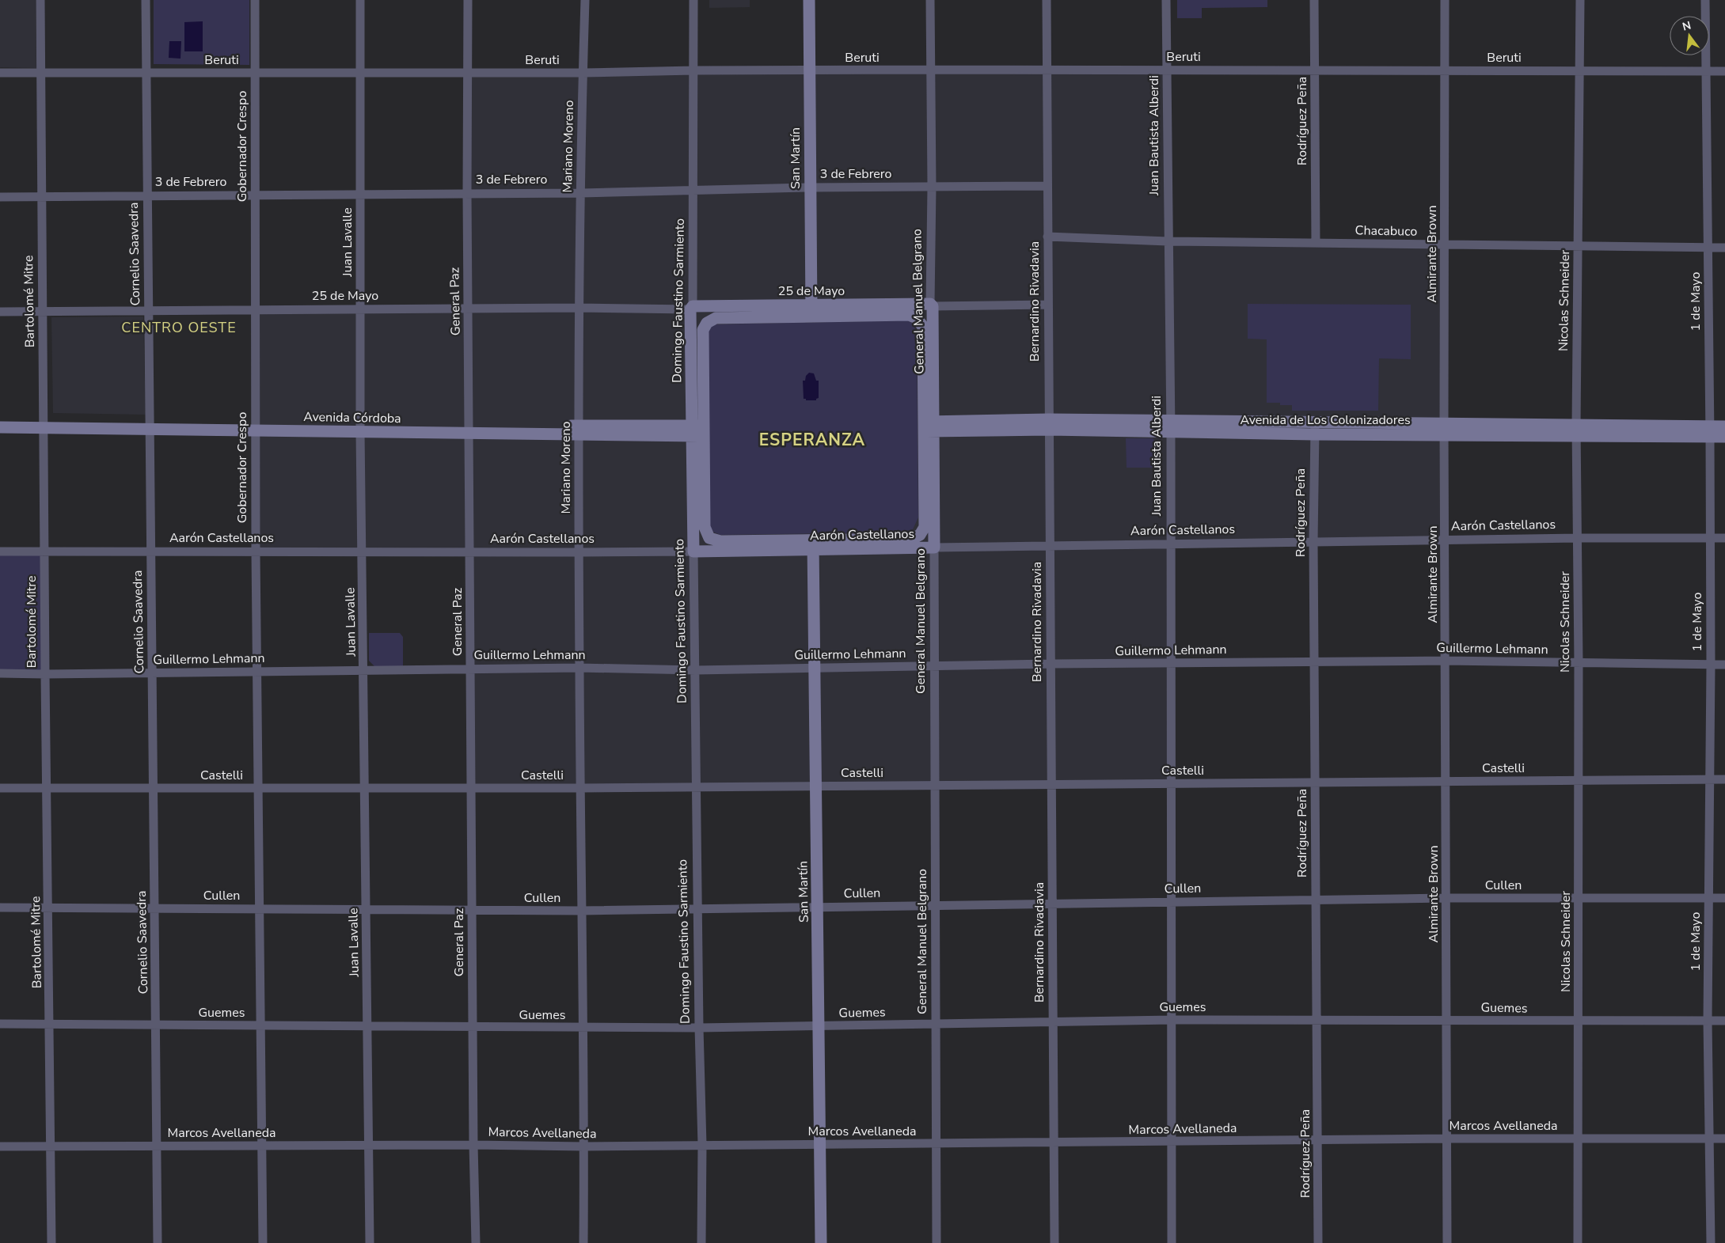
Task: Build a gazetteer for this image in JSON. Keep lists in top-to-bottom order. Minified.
{"streets":{"main road":["San Martín","25 de Mayo","Domingo Faustino Sarmiento","General Manuel Belgrano","Avenida Córdoba","Avenida de Los Colonizadores","Aarón Castellanos"],"street":["Beruti","Rodríguez Peña","Juan Bautista Alberdi","Gobernador Crespo","Mariano Moreno","3 de Febrero","Chacabuco","Juan Lavalle","Cornelio Saavedra","Almirante Brown","Nicolas Schneider","Bartolomé Mitre","General Paz","Bernardino Rivadavia","1 de Mayo","Guillermo Lehmann","Castelli","Cullen","Guemes","Marcos Avellaneda"]},"crossings":[["Beruti","Rodríguez Peña"],["Beruti","Juan Bautista Alberdi"],["Beruti","Gobernador Crespo"],["Beruti","Mariano Moreno"],["Beruti","San Martín"],["Beruti","Juan Lavalle"],["Beruti","Cornelio Saavedra"],["Beruti","Almirante Brown"],["Beruti","Domingo Faustino Sarmiento"],["Beruti","Nicolas Schneider"],["Beruti","Bartolomé Mitre"],["Beruti","General Paz"],["Beruti","General Manuel Belgrano"],["Beruti","Bernardino Rivadavia"],["Beruti","1 de Mayo"],["Rodríguez Peña","Chacabuco"],["Rodríguez Peña","Avenida de Los Colonizadores"],["Rodríguez Peña","Aarón Castellanos"],["Rodríguez Peña","Guillermo Lehmann"],["Rodríguez Peña","Castelli"],["Rodríguez Peña","Cullen"],["Rodríguez Peña","Guemes"],["Rodríguez Peña","Marcos Avellaneda"],["Juan Bautista Alberdi","Chacabuco"],["Juan Bautista Alberdi","Avenida de Los Colonizadores"],["Juan Bautista Alberdi","Aarón Castellanos"],["Juan Bautista Alberdi","Guillermo Lehmann"],["Juan Bautista Alberdi","Castelli"],["Juan Bautista Alberdi","Cullen"],["Juan Bautista Alberdi","Guemes"],["Juan Bautista Alberdi","Marcos Avellaneda"],["Gobernador Crespo","3 de Febrero"],["Gobernador Crespo","25 de Mayo"],["Gobernador Crespo","Avenida Córdoba"],["Gobernador Crespo","Aarón Castellanos"],["Gobernador Crespo","Guillermo Lehmann"],["Gobernador Crespo","Castelli"],["Gobernador Crespo","Cullen"],["Gobernador Crespo","Guemes"],["Gobernador Crespo","Marcos Avellaneda"],["Mariano Moreno","3 de Febrero"],["Mariano Moreno","25 de Mayo"],["Mariano Moreno","Avenida Córdoba"],["Mariano Moreno","Aarón Castellanos"],["Mariano Moreno","Guillermo Lehmann"],["Mariano Moreno","Castelli"],["Mariano Moreno","Cullen"],["Mariano Moreno","Guemes"],["Mariano Moreno","Marcos Avellaneda"],["San Martín","3 de Febrero"],["San Martín","25 de Mayo"],["San Martín","Aarón Castellanos"],["San Martín","Guillermo Lehmann"],["San Martín","Castelli"],["San Martín","Cullen"],["San Martín","Guemes"],["San Martín","Marcos Avellaneda"],["3 de Febrero","Juan Lavalle"],["3 de Febrero","Cornelio Saavedra"],["3 de Febrero","Domingo Faustino Sarmiento"],["3 de Febrero","Bartolomé Mitre"],["3 de Febrero","General Paz"],["3 de Febrero","General Manuel Belgrano"],["3 de Febrero","Bernardino Rivadavia"],["Chacabuco","Almirante Brown"],["Chacabuco","Nicolas Schneider"],["Chacabuco","Bernardino Rivadavia"],["Chacabuco","1 de Mayo"],["Juan Lavalle","25 de Mayo"],["Juan Lavalle","Avenida Córdoba"],["Juan Lavalle","Aarón Castellanos"],["Juan Lavalle","Guillermo Lehmann"],["Juan Lavalle","Castelli"],["Juan Lavalle","Cullen"],["Juan Lavalle","Guemes"],["Juan Lavalle","Marcos Avellaneda"],["Cornelio Saavedra","25 de Mayo"],["Cornelio Saavedra","Avenida Córdoba"],["Cornelio Saavedra","Aarón Castellanos"],["Cornelio Saavedra","Guillermo Lehmann"],["Cornelio Saavedra","Castelli"],["Cornelio Saavedra","Cullen"],["Cornelio Saavedra","Guemes"],["Cornelio Saavedra","Marcos Avellaneda"],["Almirante Brown","Avenida de Los Colonizadores"],["Almirante Brown","Aarón Castellanos"],["Almirante Brown","Guillermo Lehmann"],["Almirante Brown","Castelli"],["Almirante Brown","Cullen"],["Almirante Brown","Guemes"],["Almirante Brown","Marcos Avellaneda"],["25 de Mayo","Domingo Faustino Sarmiento"],["25 de Mayo","Bartolomé Mitre"],["25 de Mayo","General Paz"],["25 de Mayo","General Manuel Belgrano"],["25 de Mayo","Bernardino Rivadavia"],["Domingo Faustino Sarmiento","Avenida Córdoba"],["Domingo Faustino Sarmiento","Aarón Castellanos"],["Domingo Faustino Sarmiento","Guillermo Lehmann"],["Domingo Faustino Sarmiento","Castelli"],["Domingo Faustino Sarmiento","Cullen"],["Domingo Faustino Sarmiento","Guemes"],["Domingo Faustino Sarmiento","Marcos Avellaneda"],["Nicolas Schneider","Avenida de Los Colonizadores"],["Nicolas Schneider","Aarón Castellanos"],["Nicolas Schneider","Guillermo Lehmann"],["Nicolas Schneider","Castelli"],["Nicolas Schneider","Cullen"],["Nicolas Schneider","Guemes"],["Nicolas Schneider","Marcos Avellaneda"],["Bartolomé Mitre","Avenida Córdoba"],["Bartolomé Mitre","Aarón Castellanos"],["Bartolomé Mitre","Guillermo Lehmann"],["Bartolomé Mitre","Castelli"],["Bartolomé Mitre","Cullen"],["Bartolomé Mitre","Guemes"],["Bartolomé Mitre","Marcos Avellaneda"],["General Paz","Avenida Córdoba"],["General Paz","Aarón Castellanos"],["General Paz","Guillermo Lehmann"],["General Paz","Castelli"],["General Paz","Cullen"],["General Paz","Guemes"],["General Paz","Marcos Avellaneda"],["General Manuel Belgrano","Avenida de Los Colonizadores"],["General Manuel Belgrano","Aarón Castellanos"],["General Manuel Belgrano","Guillermo Lehmann"],["General Manuel Belgrano","Castelli"],["General Manuel Belgrano","Cullen"],["General Manuel Belgrano","Guemes"],["General Manuel Belgrano","Marcos Avellaneda"],["Bernardino Rivadavia","Avenida de Los Colonizadores"],["Bernardino Rivadavia","Aarón Castellanos"],["Bernardino Rivadavia","Guillermo Lehmann"],["Bernardino Rivadavia","Castelli"],["Bernardino Rivadavia","Cullen"],["Bernardino Rivadavia","Guemes"],["Bernardino Rivadavia","Marcos Avellaneda"],["1 de Mayo","Avenida de Los Colonizadores"],["1 de Mayo","Aarón Castellanos"],["1 de Mayo","Guillermo Lehmann"],["1 de Mayo","Castelli"],["1 de Mayo","Cullen"],["1 de Mayo","Guemes"],["1 de Mayo","Marcos Avellaneda"]],"districts":["CENTRO OESTE","ESPERANZA"],"north":"top"}
